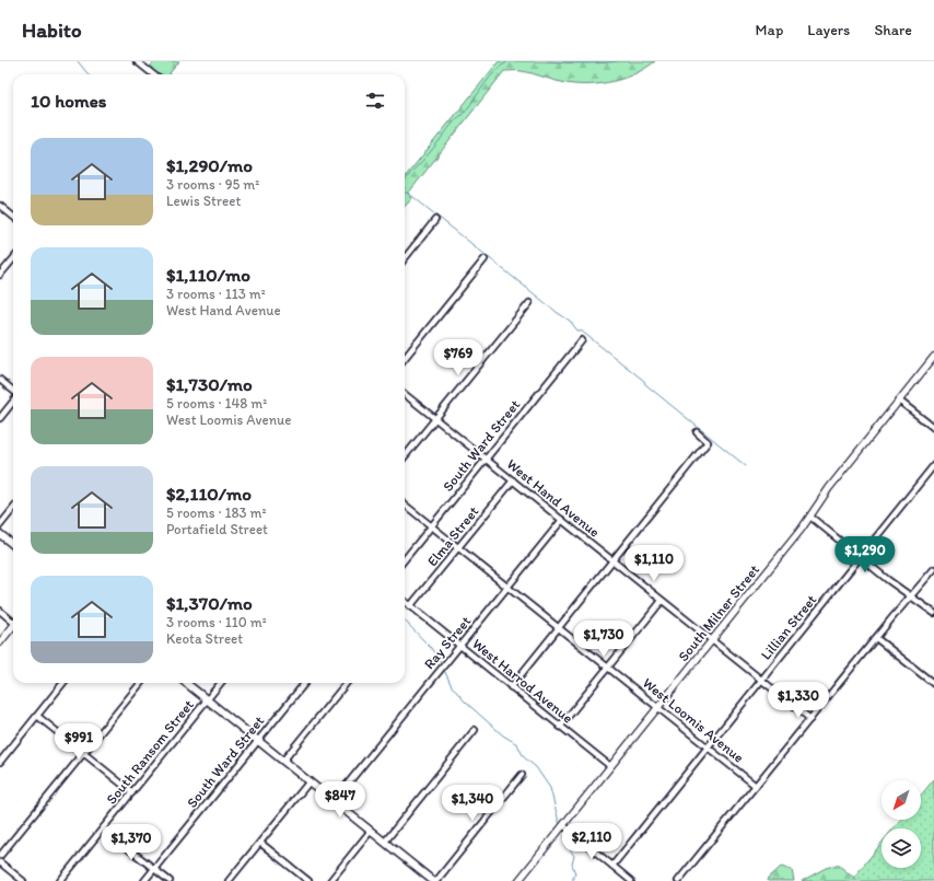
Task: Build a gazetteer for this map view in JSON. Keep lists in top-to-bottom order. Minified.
{"streets":{"street":["South Ward Street","West Hand Avenue","Elma Street","South Milner Street","Lillian Street","Ray Street","West Harrod Avenue","West Loomis Avenue","South Ransom Street"]},"crossings":[["South Ward Street","West Hand Avenue"],["South Ward Street","West Loomis Avenue"],["West Hand Avenue","Elma Street"],["West Hand Avenue","South Milner Street"],["West Hand Avenue","Lillian Street"],["West Hand Avenue","Ray Street"],["Elma Street","West Harrod Avenue"],["Elma Street","West Loomis Avenue"],["South Milner Street","West Harrod Avenue"],["South Milner Street","West Loomis Avenue"],["Lillian Street","West Loomis Avenue"],["Ray Street","West Harrod Avenue"],["Ray Street","West Loomis Avenue"]],"north":"bottom left","page":{"header":"Habito","nav":["Map","Layers","Share"],"heading":"10 homes","list":[{"name":"$1,290/mo","note":"3 rooms · 95 m² · Lewis Street"},{"name":"$1,110/mo","note":"3 rooms · 113 m² · West Hand Avenue"},{"name":"$1,730/mo","note":"5 rooms · 148 m² · West Loomis Avenue"},{"name":"$2,110/mo","note":"5 rooms · 183 m² · Portafield Street"},{"name":"$1,370/mo","note":"3 rooms · 110 m² · Keota Street"}],"price":["$769","$1,290","$1,110","$1,730","$1,330","$991","$847","$1,340","$2,110","$1,370"]}}
